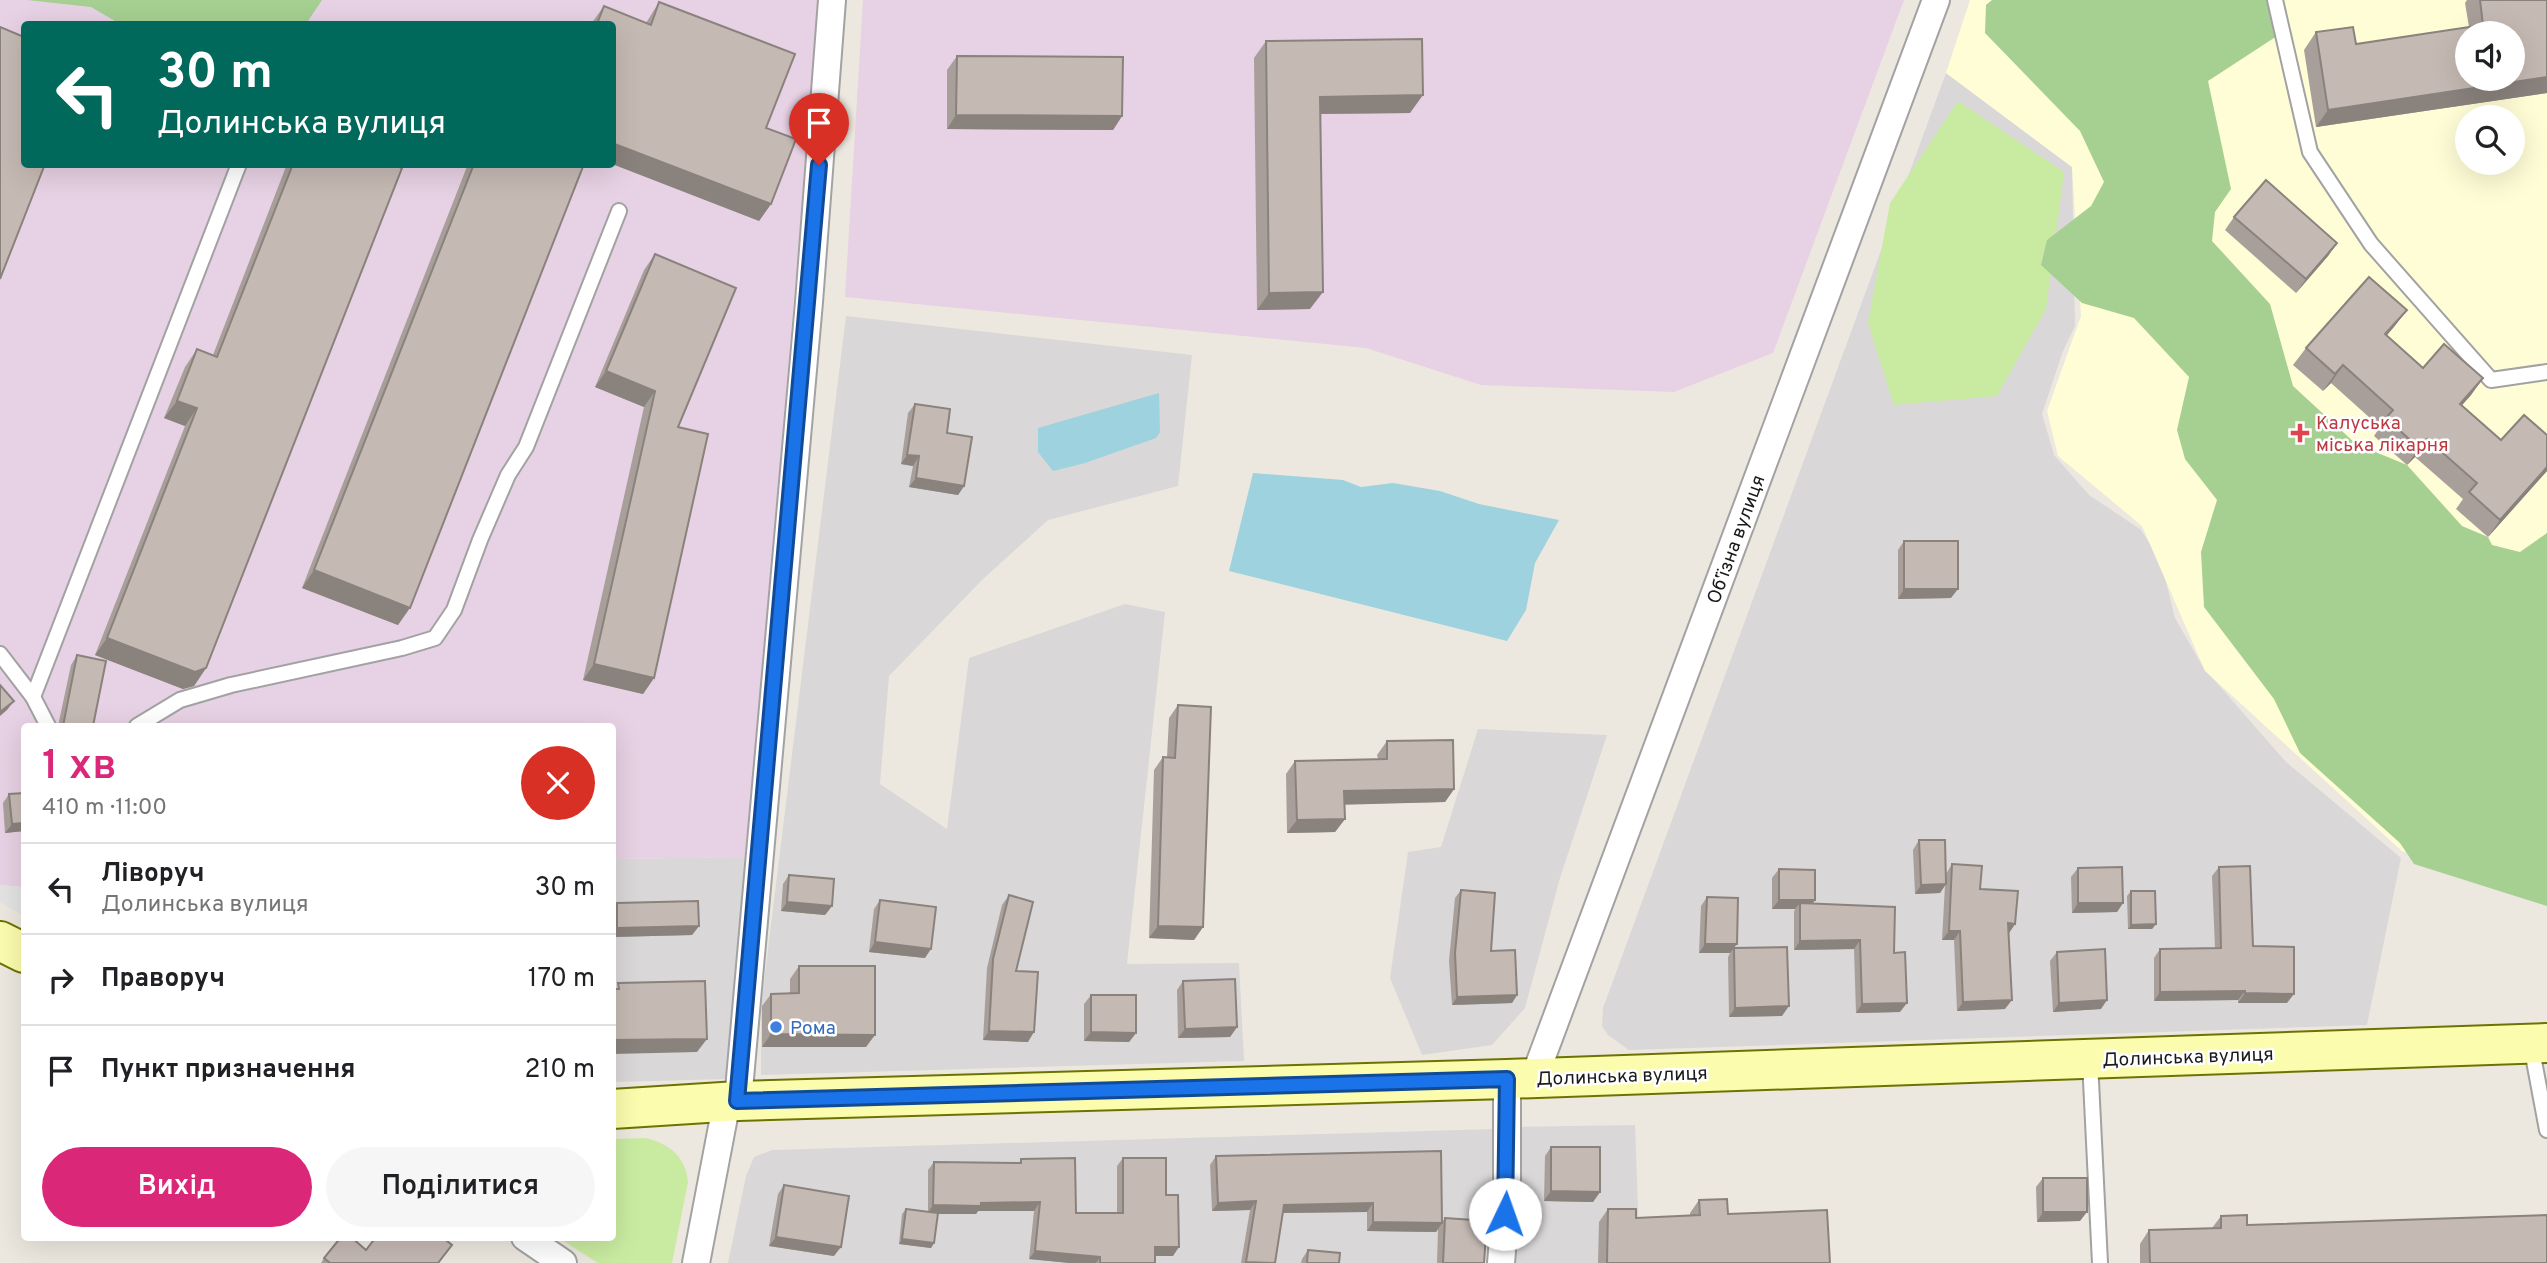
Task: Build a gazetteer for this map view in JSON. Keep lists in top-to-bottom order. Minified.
{"streets":{"main road":["Долинська вулиця"],"street":["Обʼїзна вулиця"]},"crossings":[["Обʼїзна вулиця","Долинська вулиця"]],"places":{"health":["Калуська міська лікарня"],"other":["Рома"]},"page":{"turn":["30 m","Долинська вулиця"],"heading":["1 хв","410 m · 11:00"],"list":[{"name":"Ліворуч","note":"Долинська вулиця","value":"30 m"},{"name":"Праворуч","value":"170 m"},{"name":"Пункт призначення","value":"210 m"}],"buttons":["Вихід","Поділитися"]}}
